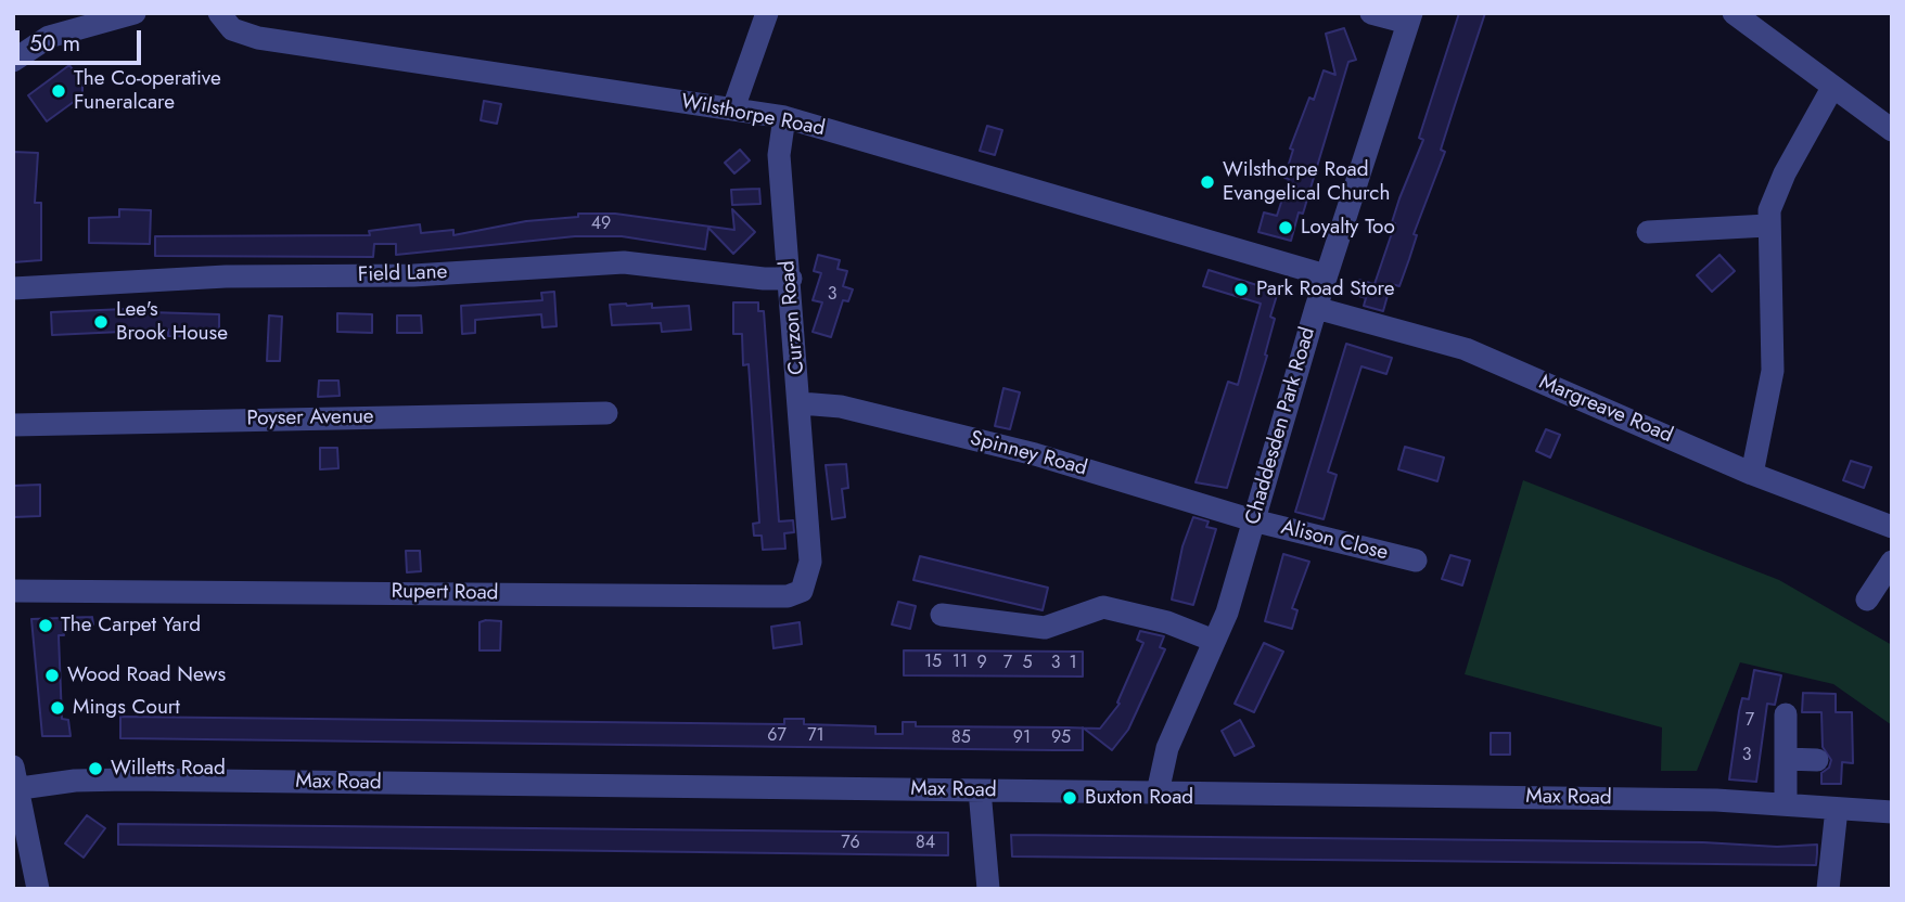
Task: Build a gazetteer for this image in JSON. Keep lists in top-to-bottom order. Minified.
{"streets":{"street":["Wilsthorpe Road","Field Lane","Curzon Road","Margreave Road","Poyser Avenue","Chaddesden Park Road","Spinney Road","Alison Close","Rupert Road","Max Road"]},"crossings":[["Wilsthorpe Road","Curzon Road"],["Wilsthorpe Road","Chaddesden Park Road"],["Field Lane","Curzon Road"],["Curzon Road","Spinney Road"],["Curzon Road","Rupert Road"],["Margreave Road","Chaddesden Park Road"],["Chaddesden Park Road","Spinney Road"],["Chaddesden Park Road","Alison Close"],["Chaddesden Park Road","Max Road"],["Spinney Road","Alison Close"]],"places":["The Co-operative Funeralcare","Wilsthorpe Road Evangelical Church","Loyalty Too","Park Road Store","Lee's Brook House","The Carpet Yard","Wood Road News","Mings Court","Willetts Road","Buxton Road"],"house_numbers":["49","3","15","11","9","7","5","3","1","7","67","71","85","91","95","3","76","84"],"scale_bar":"50 m"}
